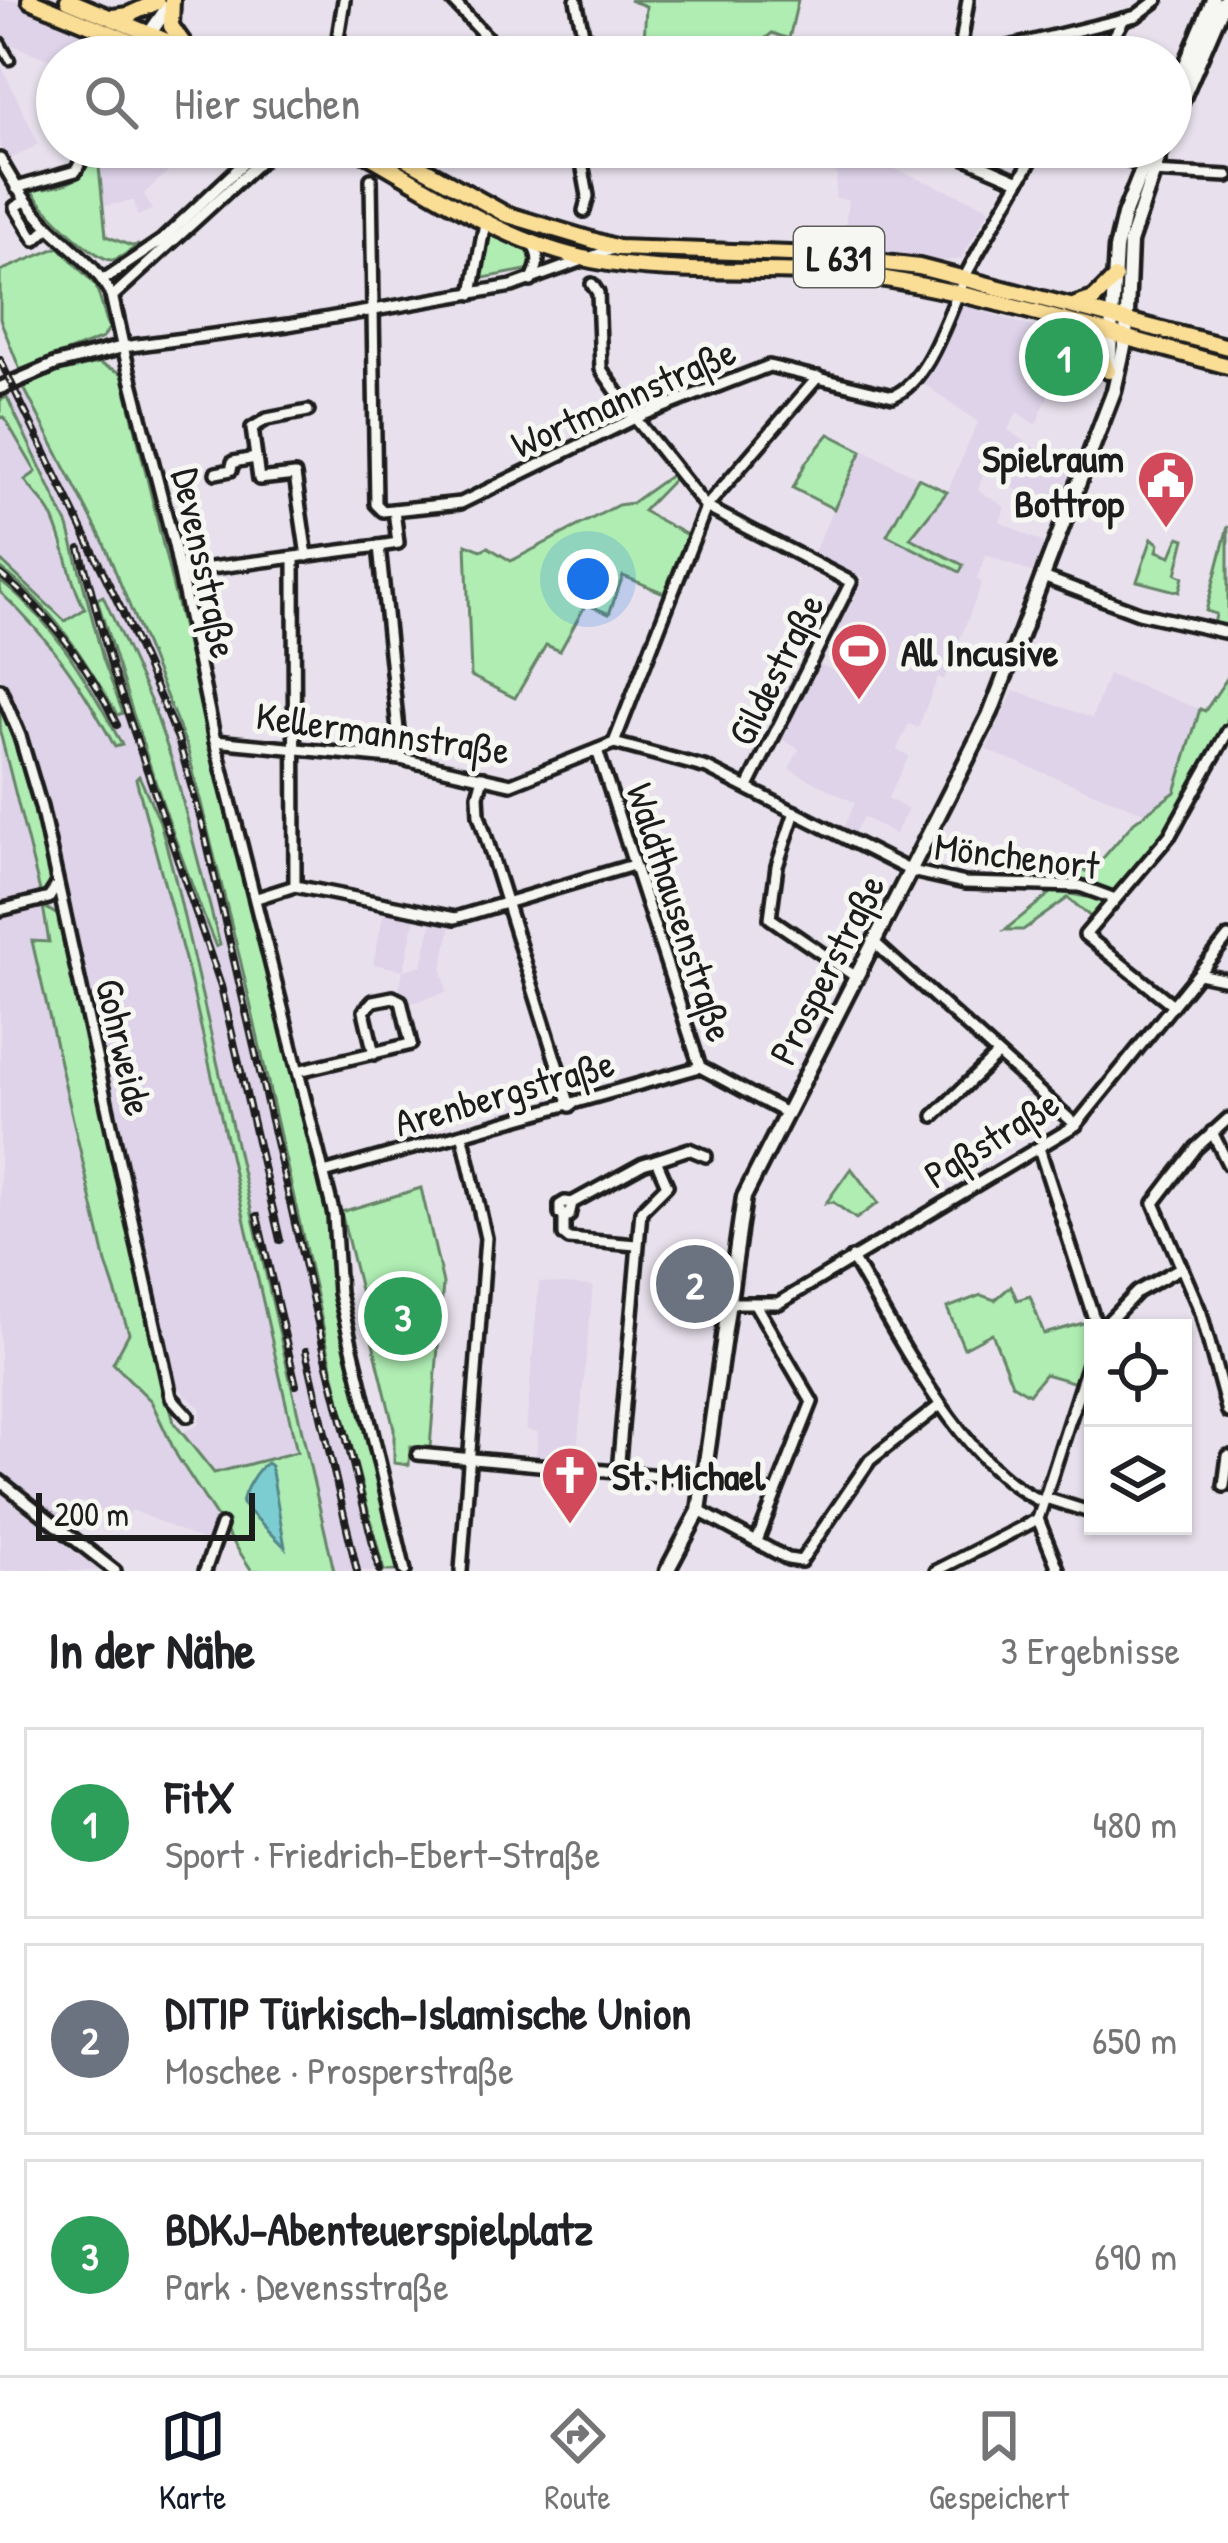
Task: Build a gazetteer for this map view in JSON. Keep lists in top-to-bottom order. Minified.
{"streets":{"main road":["L 631","Prosperstraße"],"street":["Wortmannstraße","Devensstraße","Gildestraße","Kellermannstraße","Mönchenort","Waldthausenstraße","Gohrweide","Arenbergstraße","Paßstraße"]},"crossings":[["L 631","Wortmannstraße"],["L 631","Prosperstraße"],["Devensstraße","Kellermannstraße"],["Devensstraße","Arenbergstraße"],["Gildestraße","Mönchenort"],["Kellermannstraße","Mönchenort"],["Kellermannstraße","Waldthausenstraße"],["Mönchenort","Prosperstraße"],["Waldthausenstraße","Prosperstraße"],["Waldthausenstraße","Arenbergstraße"],["Prosperstraße","Paßstraße"]],"places":{"public building":["Spielraum Bottrop"],"sports":["All Incusive"],"church":["St. Michael"]},"scale_bar":"200 m","page":{"search":"Hier suchen","pins":["1","2","3"],"scale":"200 m","heading":["In der Nähe","3 Ergebnisse"],"list":[{"mark":"1","name":"FitX","note":"Sport · Friedrich-Ebert-Straße","value":"480 m"},{"mark":"2","name":"DITIP Türkisch-Islamische Union","note":"Moschee · Prosperstraße","value":"650 m"},{"mark":"3","name":"BDKJ-Abenteuerspielplatz","note":"Park · Devensstraße","value":"690 m"}],"nav":["Karte","Route","Gespeichert"]}}
